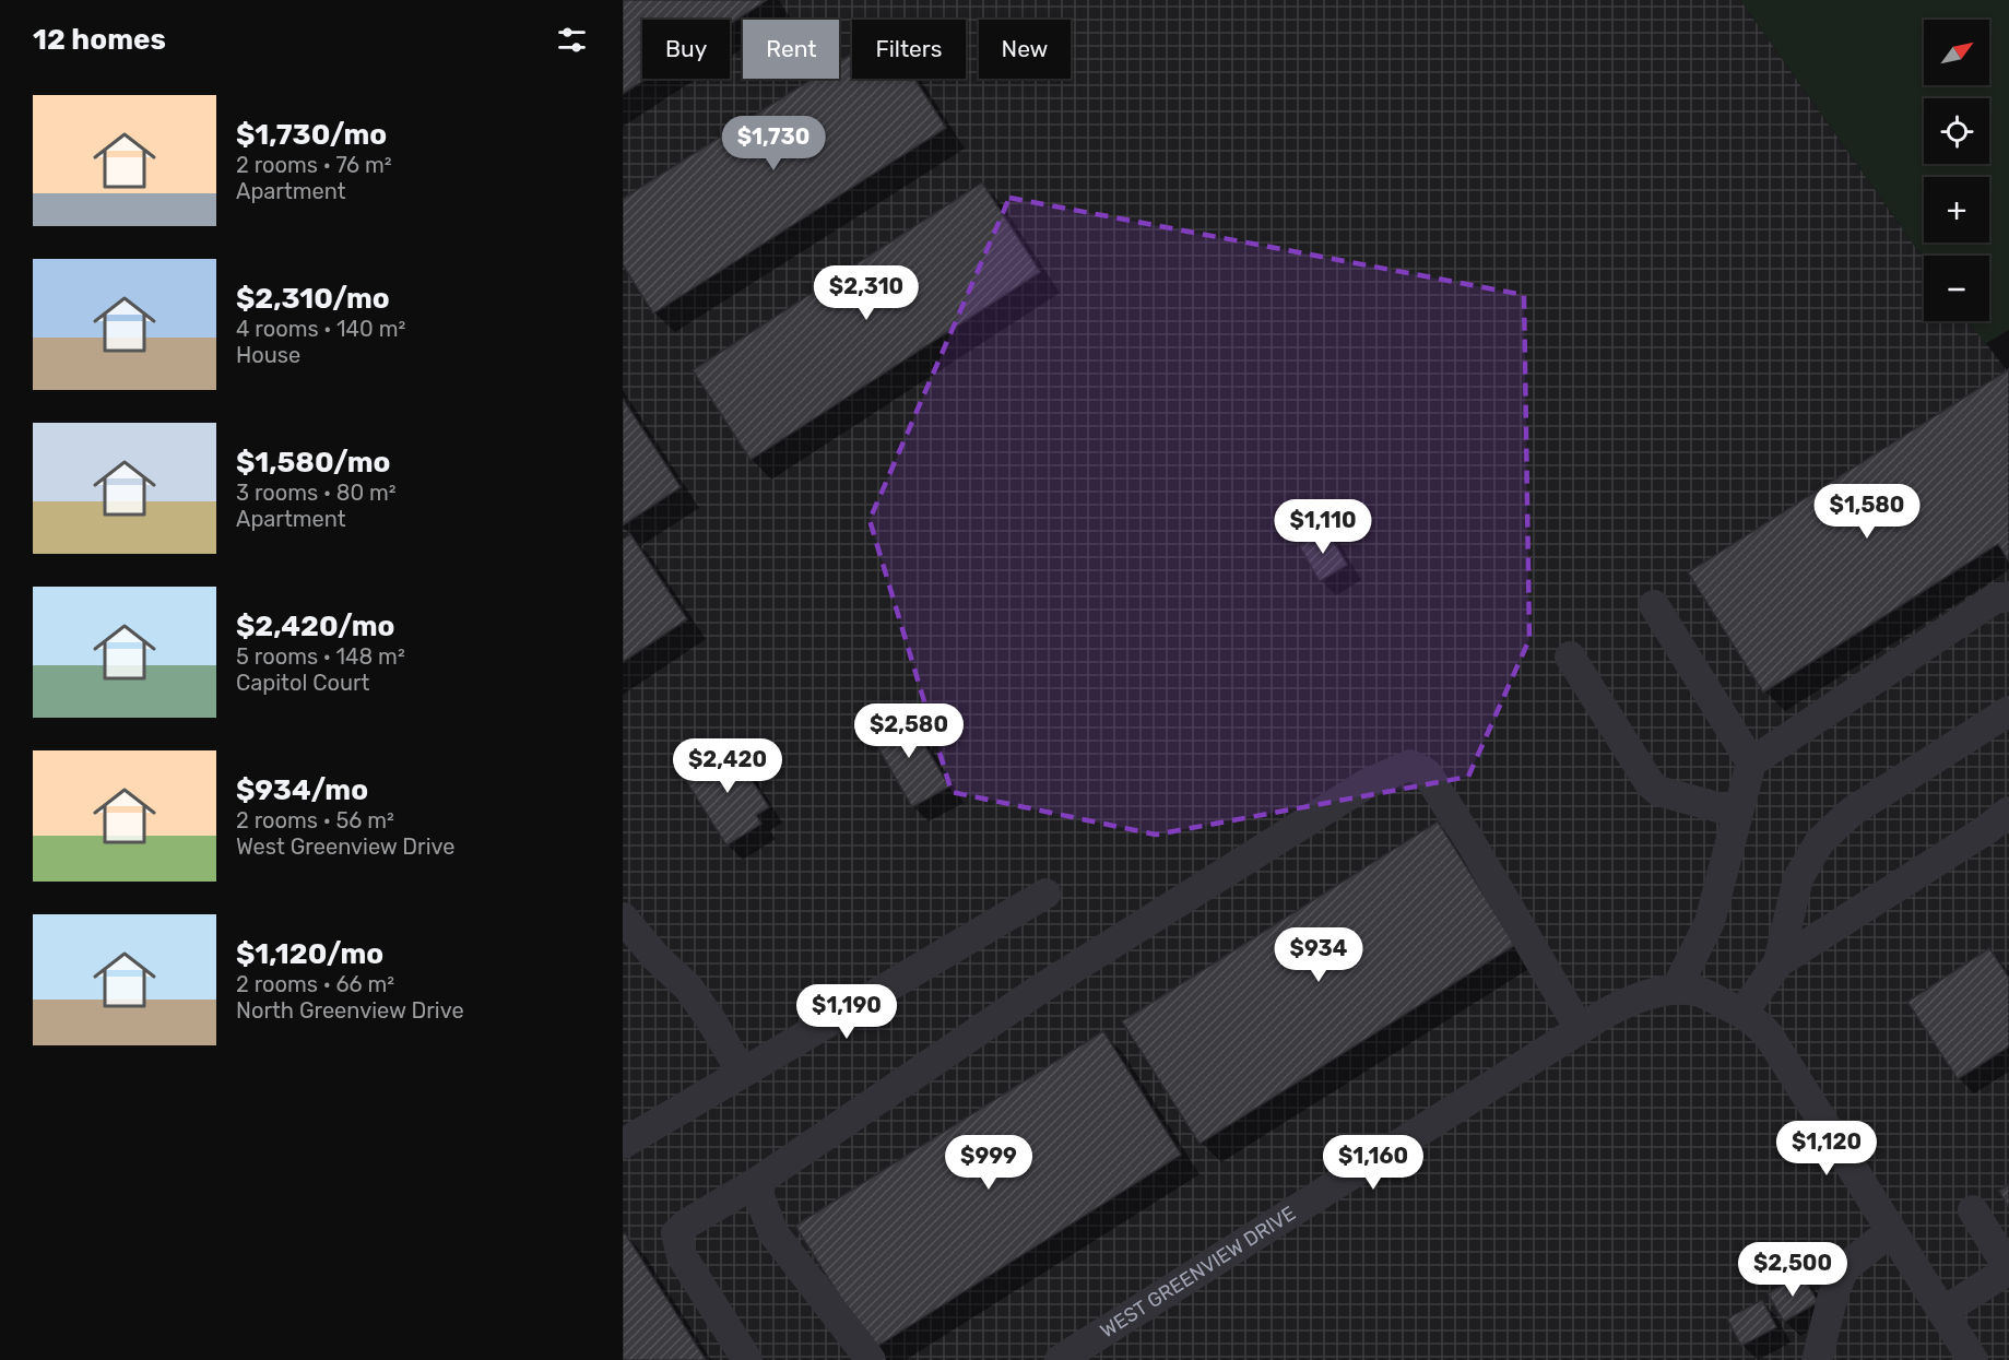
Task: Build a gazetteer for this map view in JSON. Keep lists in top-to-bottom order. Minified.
{"streets":{"street":["WEST GREENVIEW DRIVE"]},"north":"top right","page":{"heading":"12 homes","map_buttons":["+","−"],"chip":["Buy","Rent","Filters","New"],"list":[{"name":"$1,730/mo","note":"2 rooms · 76 m² · Apartment"},{"name":"$2,310/mo","note":"4 rooms · 140 m² · House"},{"name":"$1,580/mo","note":"3 rooms · 80 m² · Apartment"},{"name":"$2,420/mo","note":"5 rooms · 148 m² · Capitol Court"},{"name":"$934/mo","note":"2 rooms · 56 m² · West Greenview Drive"},{"name":"$1,120/mo","note":"2 rooms · 66 m² · North Greenview Drive"}],"price":["$1,730","$2,310","$1,580","$1,110","$2,580","$2,420","$934","$1,190","$1,120","$999","$1,160","$2,500"]}}
